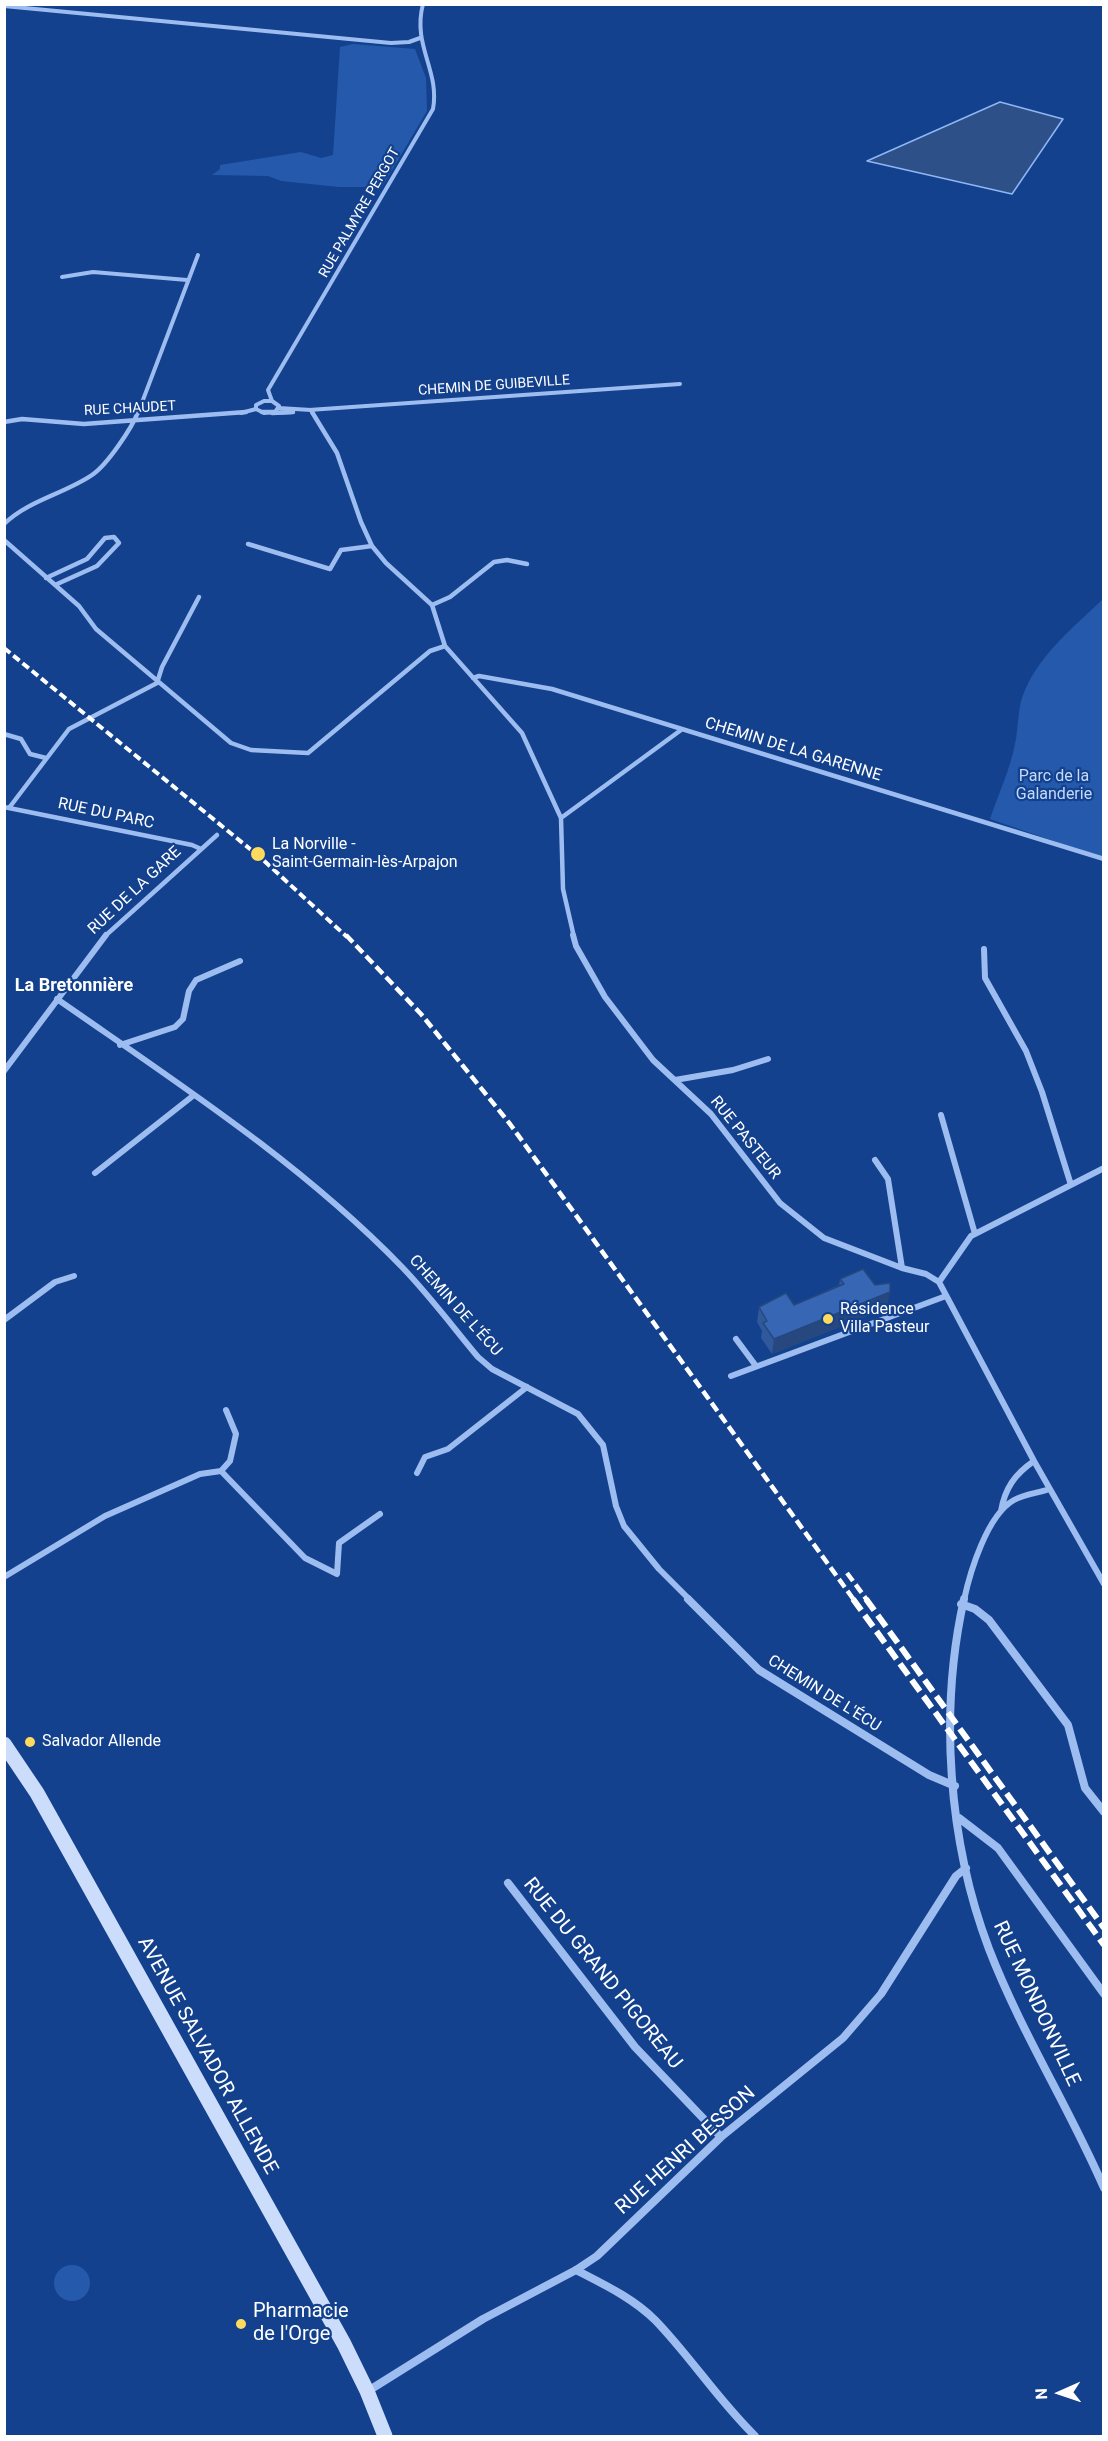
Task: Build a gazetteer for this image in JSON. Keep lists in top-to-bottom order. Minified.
{"streets":{"main road":["AVENUE SALVADOR ALLENDE"],"street":["RUE PALMYRE PERGOT","CHEMIN DE GUIBEVILLE","RUE CHAUDET","CHEMIN DE LA GARENNE","RUE DU PARC","RUE DE LA GARE","RUE PASTEUR","CHEMIN DE L'ÉCU","RUE DU GRAND PIGOREAU","RUE MONDONVILLE","RUE HENRI BESSON"]},"crossings":[["CHEMIN DE GUIBEVILLE","RUE CHAUDET"],["CHEMIN DE LA GARENNE","RUE PASTEUR"],["RUE DU PARC","RUE DE LA GARE"],["RUE DE LA GARE","CHEMIN DE L'ÉCU"],["CHEMIN DE L'ÉCU","RUE MONDONVILLE"],["RUE DU GRAND PIGOREAU","RUE HENRI BESSON"],["RUE MONDONVILLE","RUE HENRI BESSON"],["AVENUE SALVADOR ALLENDE","RUE HENRI BESSON"]],"districts":["La Bretonnière"],"parks":["Parc de la Galanderie"],"places":["La Norville - Saint-Germain-lès-Arpajon","Résidence Villa Pasteur","Salvador Allende","Pharmacie de l'Orge"],"north":"left"}
